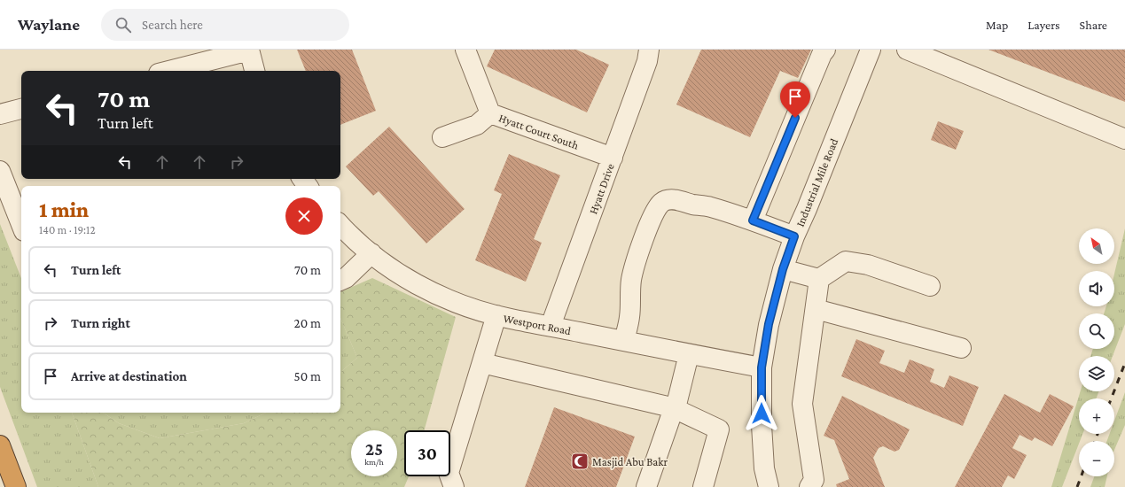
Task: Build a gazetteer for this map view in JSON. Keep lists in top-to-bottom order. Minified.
{"streets":{"street":["Hyatt Court South","Industrial Mile Road","Hyatt Drive","Westport Road"]},"crossings":[["Hyatt Court South","Hyatt Drive"],["Industrial Mile Road","Westport Road"],["Hyatt Drive","Westport Road"]],"places":{"mosque":["Masjid Abu Bakr"]},"north":"top left","page":{"header":"Waylane","search":"Search here","nav":["Map","Layers","Share"],"turn":["70 m","Turn left"],"heading":["1 min","140 m · 19:12"],"map_buttons":["+","−"],"list":[{"name":"Turn left","value":"70 m"},{"name":"Turn right","value":"20 m"},{"name":"Arrive at destination","value":"50 m"}],"speed":"25 km/h","limit":"30"}}
